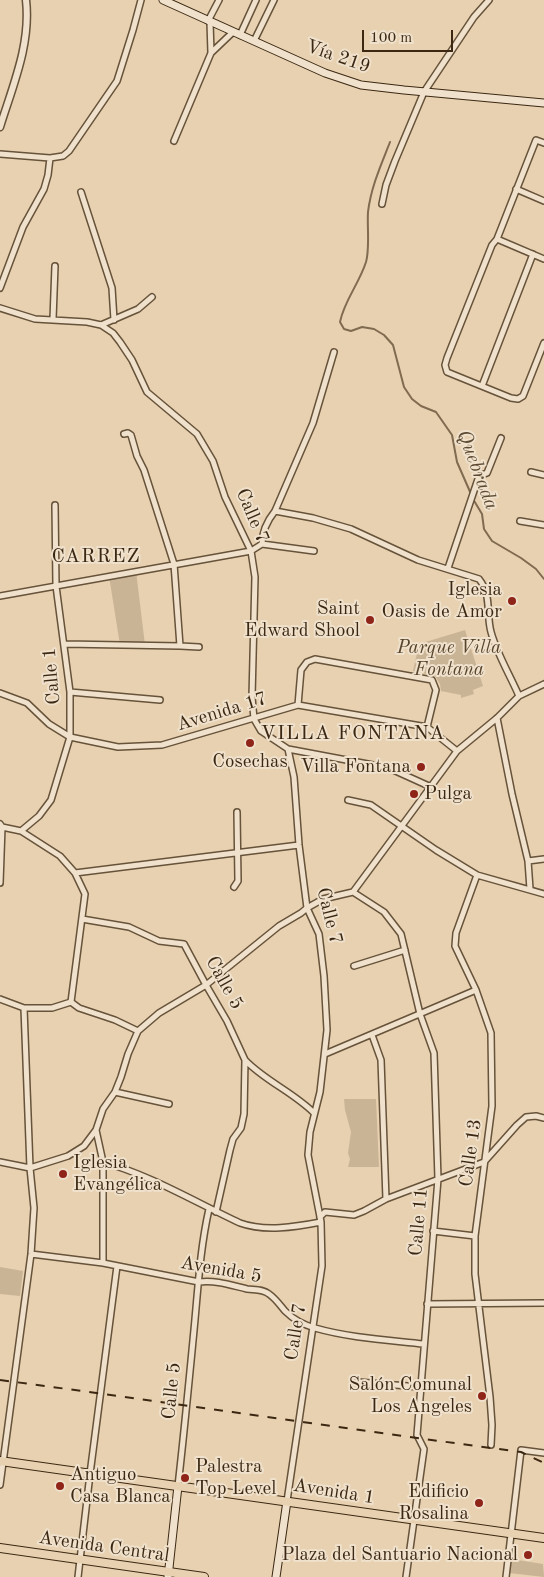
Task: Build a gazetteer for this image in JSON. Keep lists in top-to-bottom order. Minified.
{"streets":{"main road":["Vía 219","Calle 7","Calle 5","Avenida 1","Avenida Central"],"street":["Calle 1","Avenida 17","Calle 13","Calle 11","Avenida 5"]},"crossings":[["Calle 7","Avenida 17"],["Calle 7","Avenida 5"],["Calle 7","Avenida 1"],["Calle 1","Avenida 17"],["Calle 5","Avenida 5"],["Calle 5","Avenida 1"],["Calle 5","Avenida Central"],["Calle 11","Avenida 5"],["Calle 11","Avenida 1"]],"districts":["CARREZ","VILLA FONTANA"],"water":["Quebrada"],"parks":["Parque Villa Fontana"],"places":["Iglesia Oasis de Amor","Saint Edward Shool","Cosechas","Villa Fontana","Pulga","Iglesia Evangélica","Salón Comunal Los Angeles","Palestra Top Level","Antiguo Casa Blanca","Edificio Rosalina","Plaza del Santuario Nacional"],"scale_bar":"100 m"}
